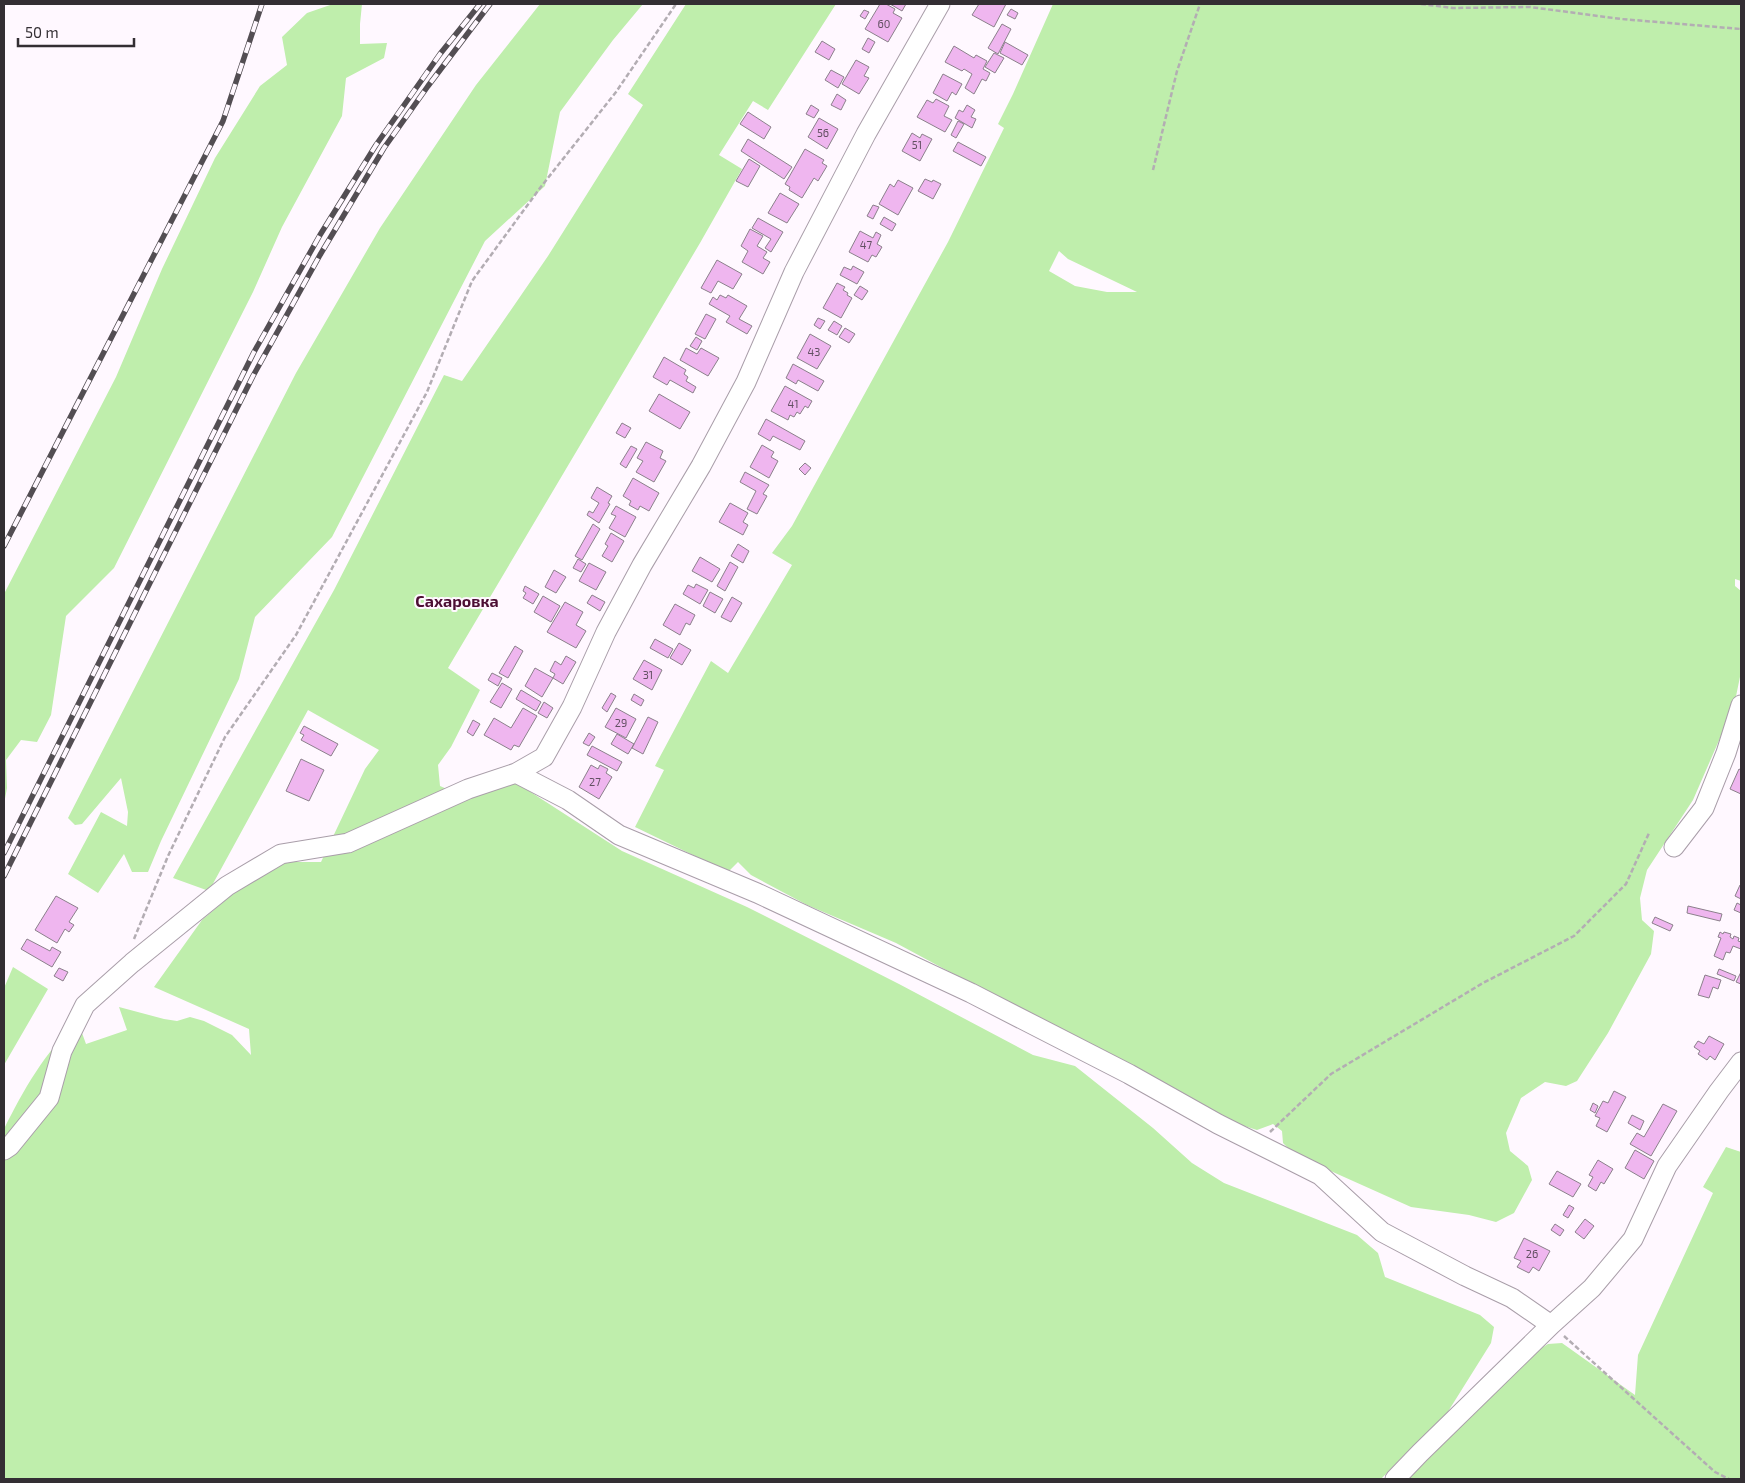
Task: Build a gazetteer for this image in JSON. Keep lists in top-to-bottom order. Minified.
{"districts":["Сахаровка"],"house_numbers":["60","56","51","47","43","41","31","29","27","26"],"scale_bar":"50 m"}
